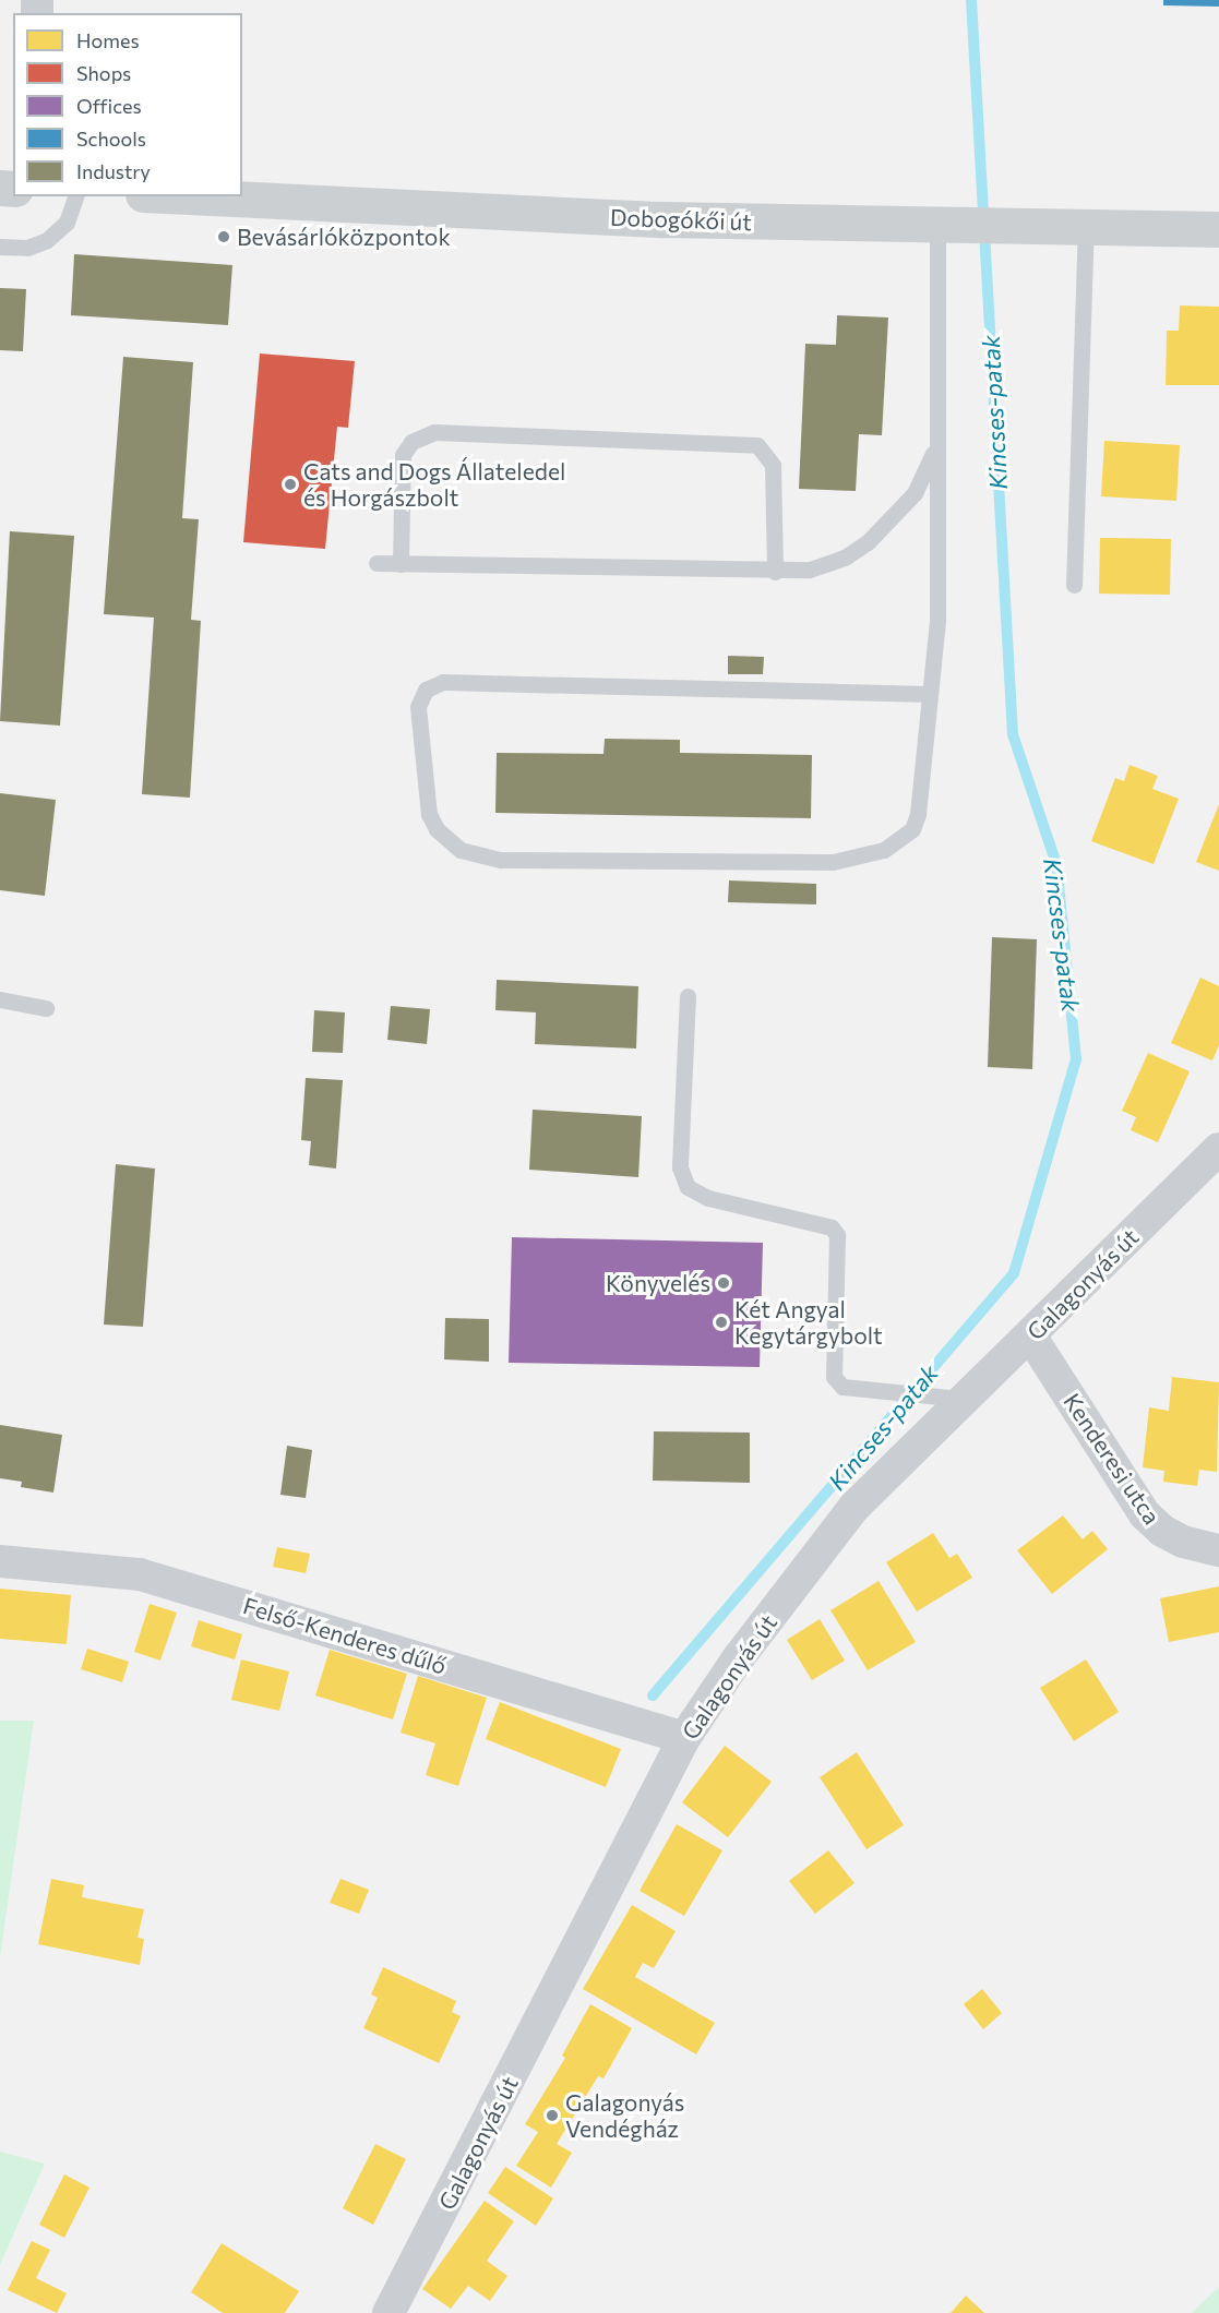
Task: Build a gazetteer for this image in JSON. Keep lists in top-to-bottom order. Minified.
{"streets":{"main road":["Dobogókői út"],"street":["Galagonyás út","Kenderesi utca","Felső-Kenderes dűlő"]},"crossings":[["Galagonyás út","Kenderesi utca"],["Galagonyás út","Felső-Kenderes dűlő"]],"water":["Kincses-patak"],"places":["Bevásárlóközpontok","Cats and Dogs Állateledel és Horgászbolt","Könyvelés","Két Angyal Kegytárgybolt","Galagonyás Vendégház"],"legend":["Homes","Shops","Offices","Schools","Industry"]}
